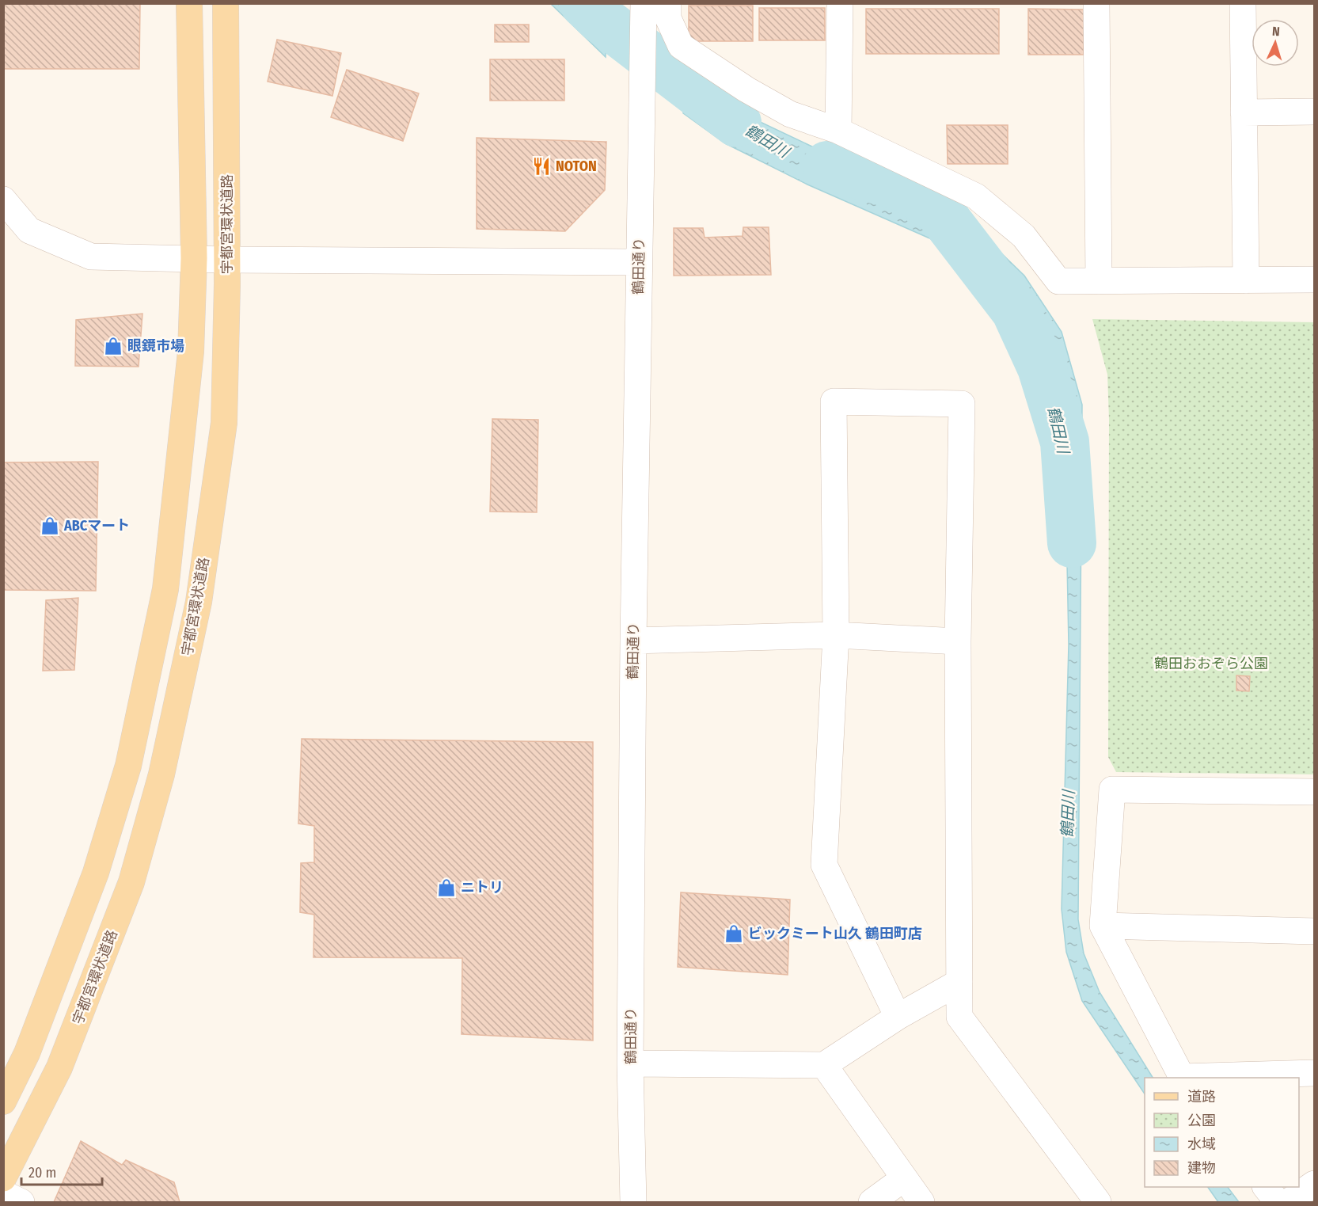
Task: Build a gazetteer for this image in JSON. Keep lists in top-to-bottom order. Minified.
{"streets":{"main road":["宇都宮環状道路"],"street":["鶴田通り"]},"water":["鶴田川"],"parks":["鶴田おおぞら公園"],"places":{"restaurant":["NOTON"],"shop":["眼鏡市場","ABCマート","ニトリ","ビックミート山久 鶴田町店"]},"legend":["道路","公園","水域","建物"],"scale_bar":"20 m","north":"top"}
